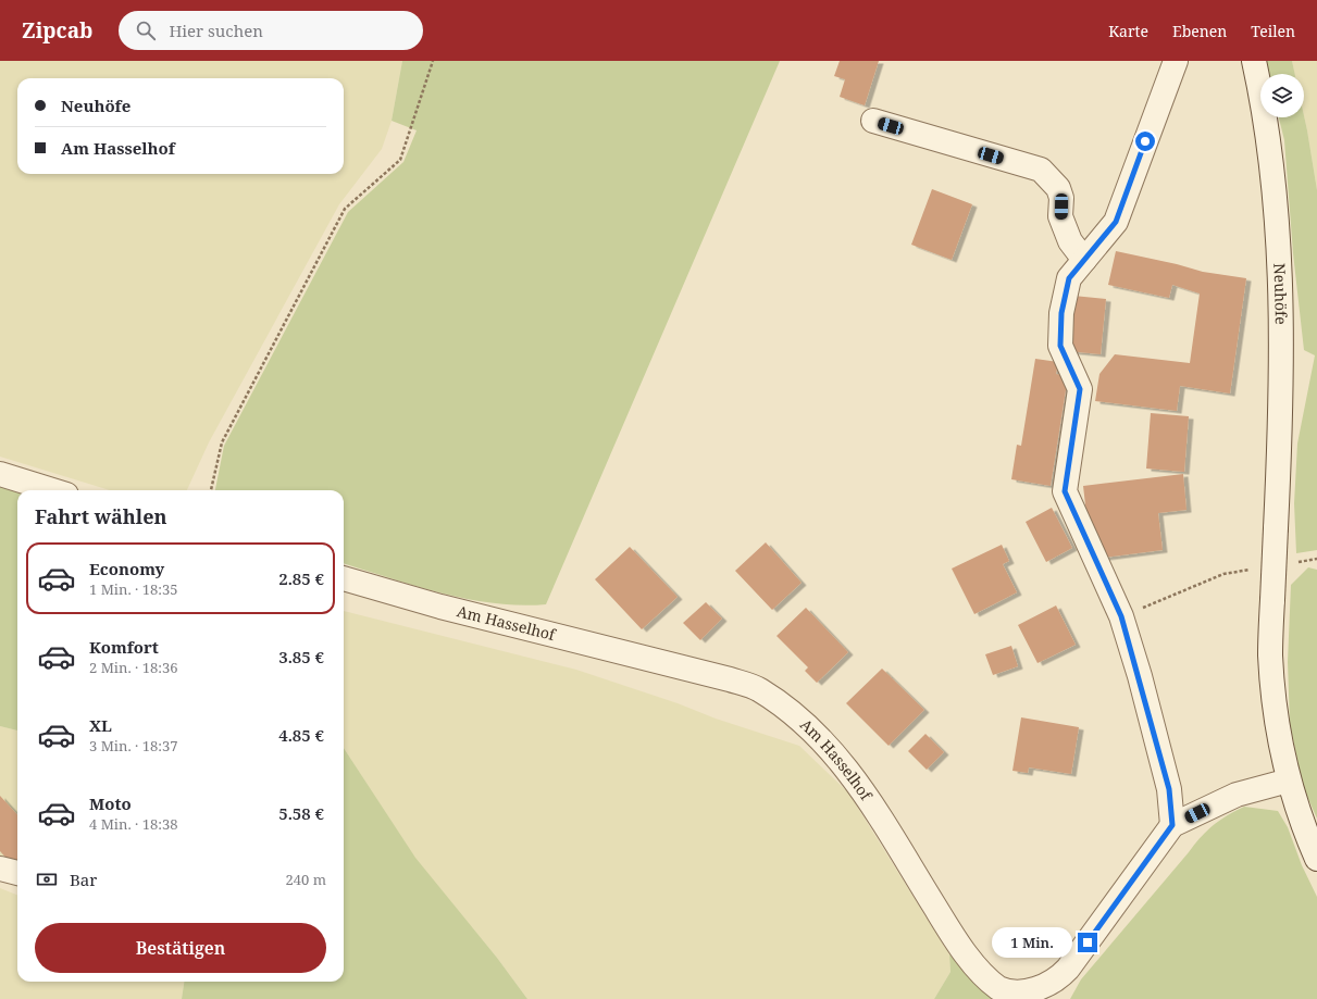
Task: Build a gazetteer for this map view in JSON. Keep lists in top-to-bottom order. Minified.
{"streets":{"street":["Neuhöfe","Am Hasselhof"]},"page":{"header":"Zipcab","search":"Hier suchen","nav":["Karte","Ebenen","Teilen"],"banner":["Neuhöfe","Am Hasselhof"],"heading":"Fahrt wählen","list":[{"name":"Economy","note":"1 Min. · 18:35","value":"2.85 €"},{"name":"Komfort","note":"2 Min. · 18:36","value":"3.85 €"},{"name":"XL","note":"3 Min. · 18:37","value":"4.85 €"},{"name":"Moto","note":"4 Min. · 18:38","value":"5.58 €"}],"pay":["Bar","240 m"],"buttons":"Bestätigen","bubble":"1 Min."}}
